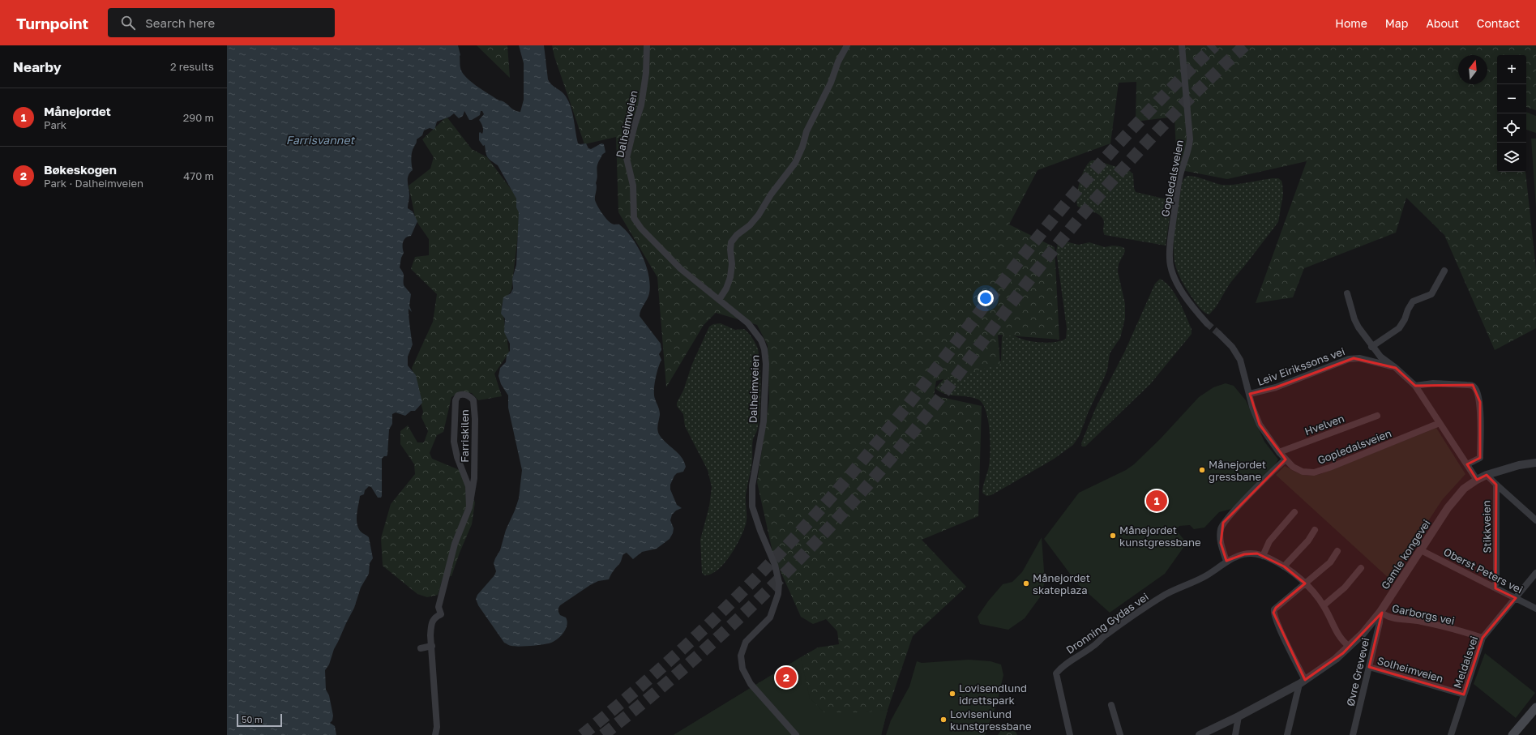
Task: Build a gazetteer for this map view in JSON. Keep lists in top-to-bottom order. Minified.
{"streets":{"street":["Dalheimveien","Gopledalsveien","Leiv Eirikssons vei","Hvelven","Farriskilen","Stikkveien","Gamle kongevei","Oberst Peters vei","Garborgs vei","Dronning Gydas vei","Meldalsvei","Solheimveien","Øvre Grevevei"]},"crossings":[["Gopledalsveien","Leiv Eirikssons vei"],["Gopledalsveien","Hvelven"],["Leiv Eirikssons vei","Gamle kongevei"],["Stikkveien","Oberst Peters vei"],["Gamle kongevei","Oberst Peters vei"],["Gamle kongevei","Garborgs vei"],["Gamle kongevei","Dronning Gydas vei"],["Gamle kongevei","Øvre Grevevei"],["Oberst Peters vei","Meldalsvei"],["Garborgs vei","Meldalsvei"],["Garborgs vei","Øvre Grevevei"],["Meldalsvei","Solheimveien"],["Solheimveien","Øvre Grevevei"]],"water":["Farrisvannet"],"places":["Månejordet gressbane","Månejordet kunstgressbane","Månejordet skateplaza","Lovisendlund idrettspark","Lovisenlund kunstgressbane"],"scale_bar":"50 m","north":"top","page":{"header":"Turnpoint","search":"Search here","nav":["Home","Map","About","Contact"],"heading":["Nearby","2 results"],"map_buttons":["+","−"],"list":[{"mark":"1","name":"Månejordet","note":"Park","value":"290 m"},{"mark":"2","name":"Bøkeskogen","note":"Park · Dalheimveien","value":"470 m"}],"pins":["1","2"],"scale":"50 m"}}
